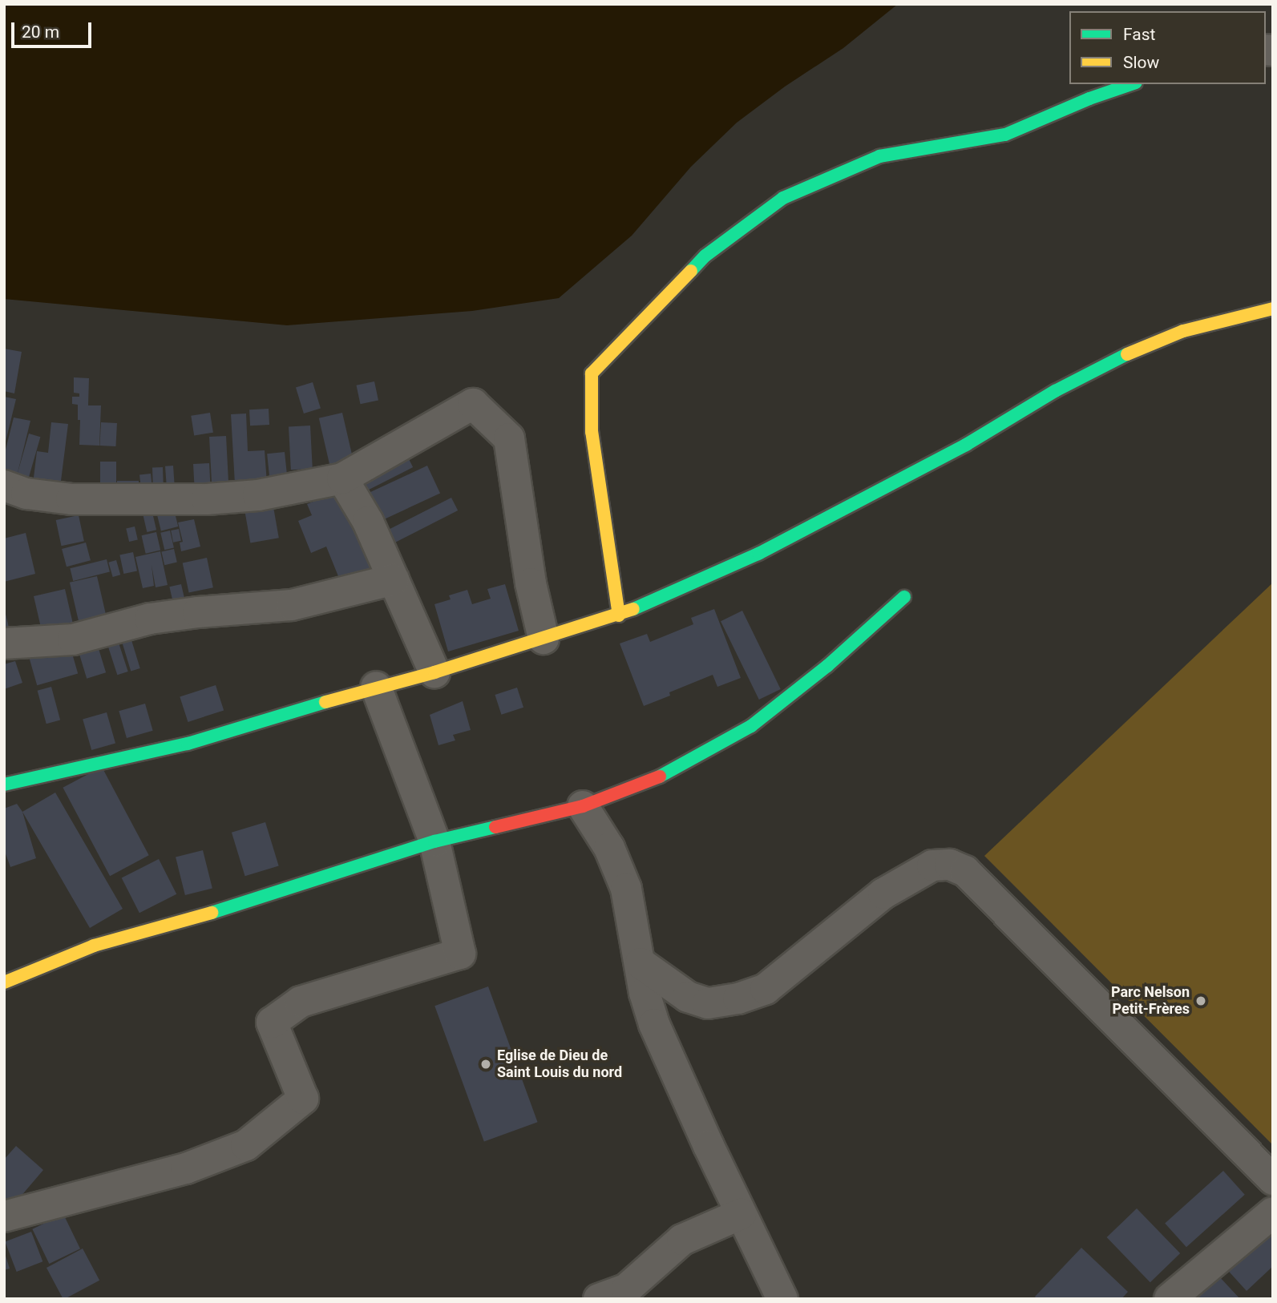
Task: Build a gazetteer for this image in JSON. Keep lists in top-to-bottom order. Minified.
{"places":["Parc Nelson Petit-Frères","Eglise de Dieu de Saint Louis du nord"],"legend":["Fast","Slow"],"scale_bar":"20 m"}
